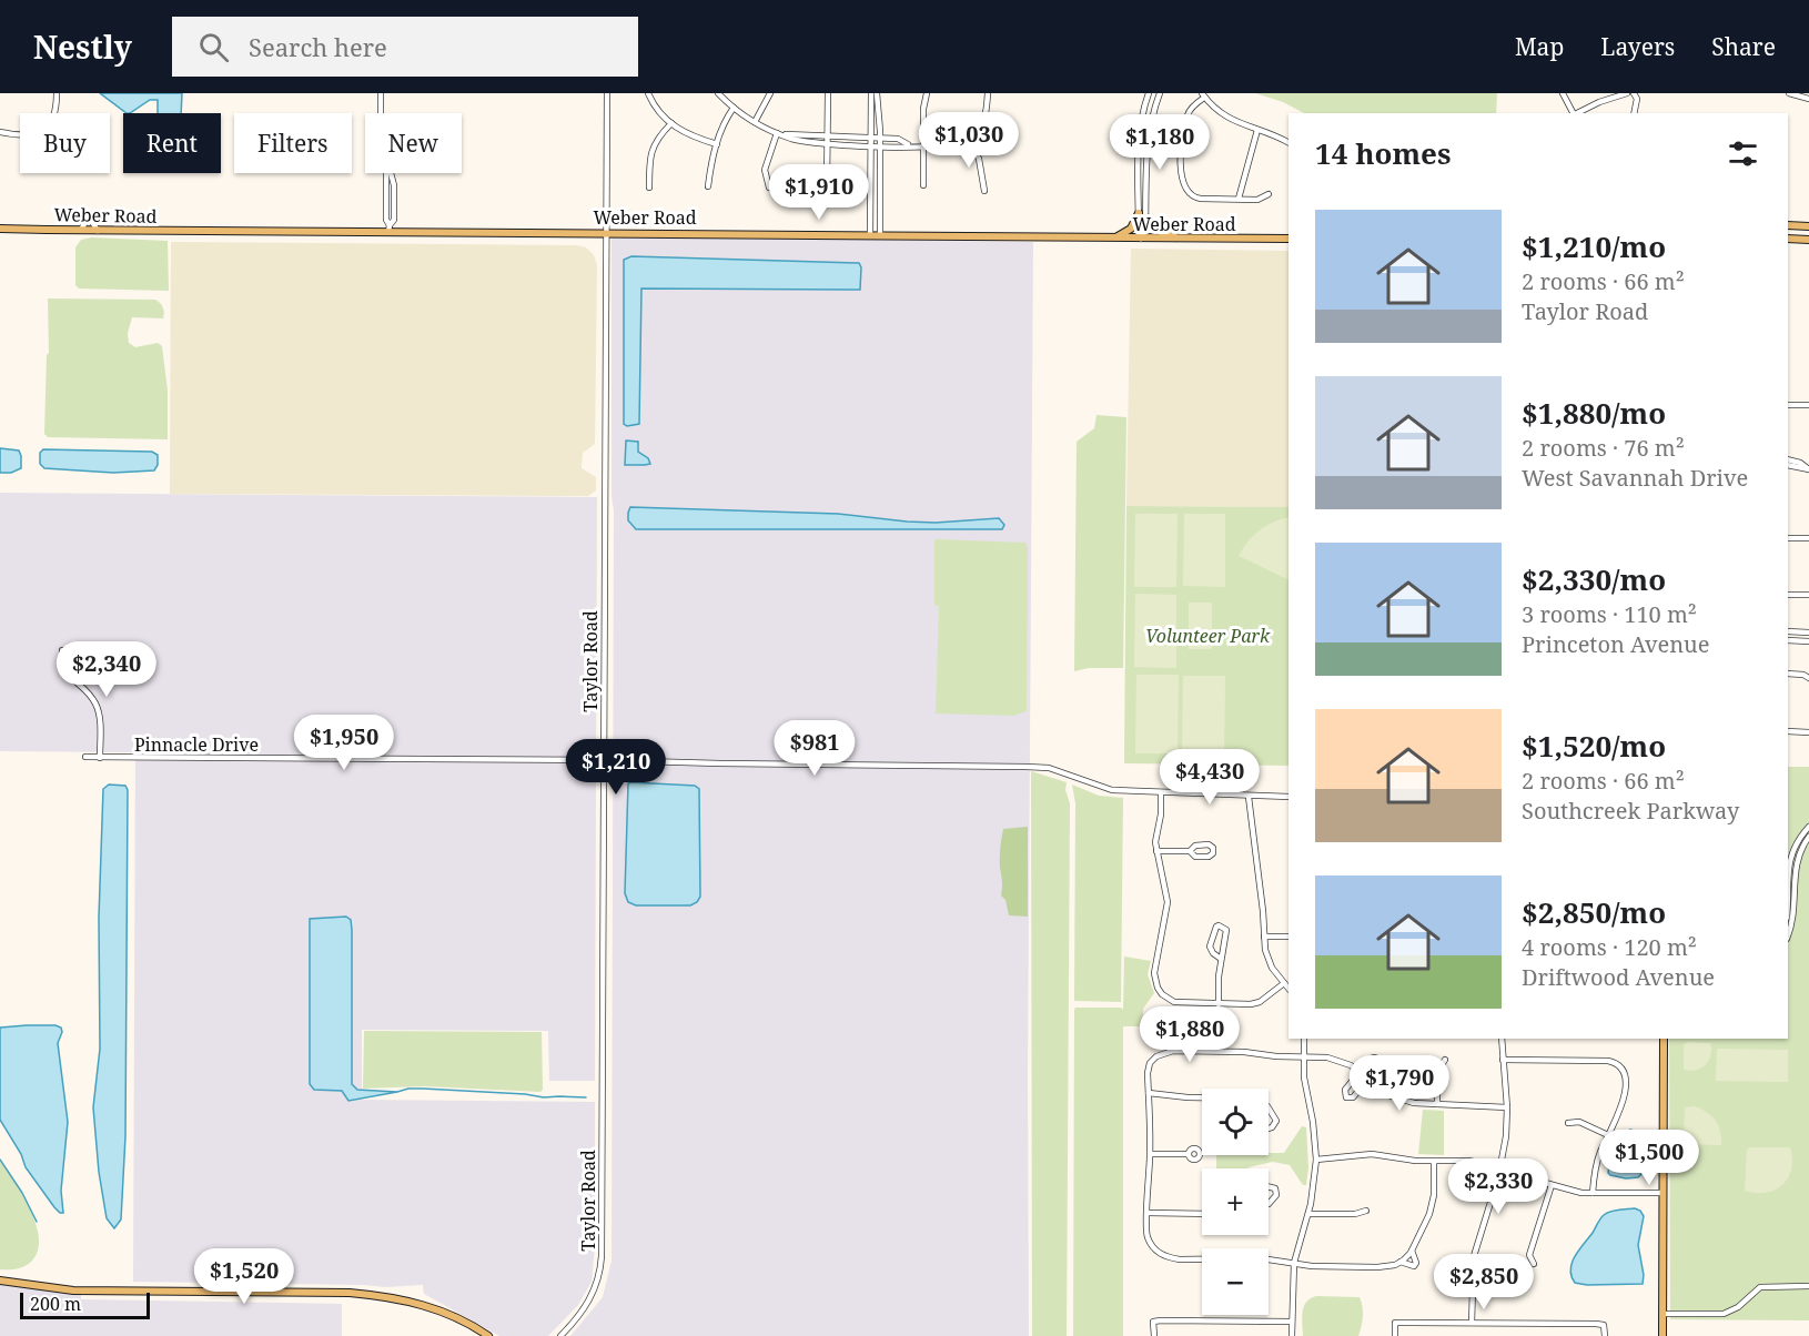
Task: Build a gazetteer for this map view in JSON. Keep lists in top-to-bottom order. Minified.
{"streets":{"main road":["Weber Road"],"street":["Taylor Road","Pinnacle Drive"]},"crossings":[["Weber Road","Taylor Road"],["Taylor Road","Pinnacle Drive"]],"parks":["Volunteer Park"],"scale_bar":"200 m","page":{"header":"Nestly","search":"Search here","nav":["Map","Layers","Share"],"price":["$1,030","$1,180","$1,910","$2,340","$1,950","$981","$1,210","$4,430","$1,880","$1,790","$1,500","$2,330","$1,520","$2,850"],"chip":["Buy","Rent","Filters","New"],"heading":"14 homes","list":[{"name":"$1,210/mo","note":"2 rooms · 66 m² · Taylor Road"},{"name":"$1,880/mo","note":"2 rooms · 76 m² · West Savannah Drive"},{"name":"$2,330/mo","note":"3 rooms · 110 m² · Princeton Avenue"},{"name":"$1,520/mo","note":"2 rooms · 66 m² · Southcreek Parkway"},{"name":"$2,850/mo","note":"4 rooms · 120 m² · Driftwood Avenue"}],"map_buttons":["+","−"],"scale":"200 m"}}
